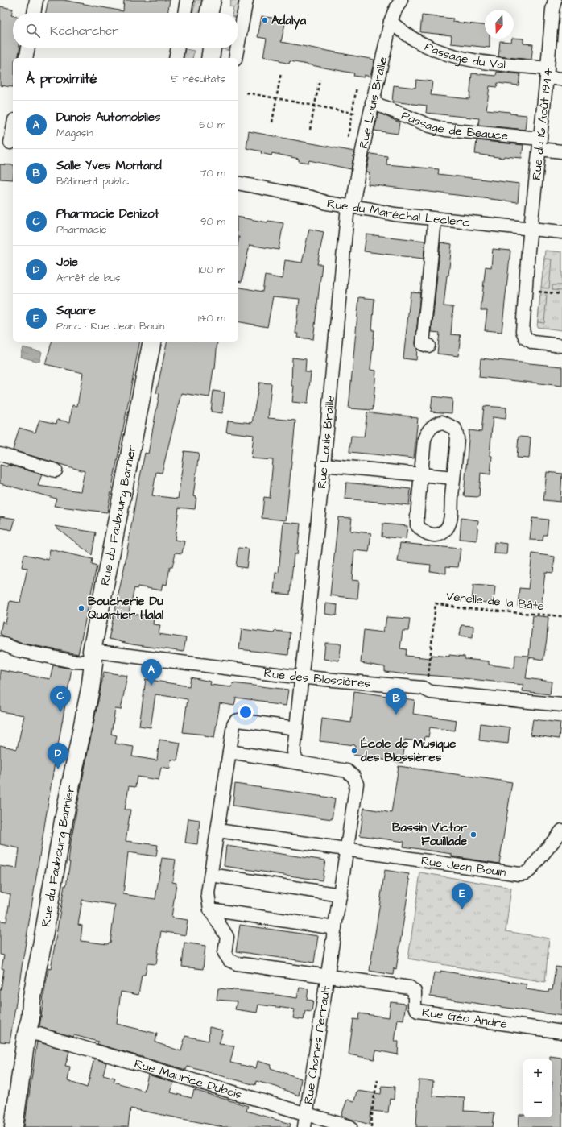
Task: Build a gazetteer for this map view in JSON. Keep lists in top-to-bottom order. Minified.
{"streets":{"main road":["Rue du Faubourg Bannier"],"street":["Passage du Val","Rue Louis Braille","Passage de Beauce","Rue du 16 Août 1944","Rue du Maréchal Leclerc","Rue des Blossières","Rue Jean Bouin","Rue Géo André","Rue Charles Perrault","Rue Maurice Dubois"],"path":["Venelle de la Bâte"]},"crossings":[["Passage du Val","Rue Louis Braille"],["Passage du Val","Rue du 16 Août 1944"],["Rue Louis Braille","Passage de Beauce"],["Rue Louis Braille","Rue du Maréchal Leclerc"],["Rue Louis Braille","Rue des Blossières"],["Passage de Beauce","Rue du 16 Août 1944"],["Rue du 16 Août 1944","Rue du Maréchal Leclerc"],["Rue du Faubourg Bannier","Rue des Blossières"],["Rue du Faubourg Bannier","Rue Maurice Dubois"],["Venelle de la Bâte","Rue des Blossières"],["Rue Jean Bouin","Rue Charles Perrault"],["Rue Géo André","Rue Charles Perrault"],["Rue Charles Perrault","Rue Maurice Dubois"]],"places":["Adalya","Boucherie Du Quartier Halal","École de Musique des Blossières","Bassin Victor Fouillade"],"north":"bottom","page":{"search":"Rechercher","heading":["À proximité","5 résultats"],"list":[{"mark":"A","name":"Dunois Automobiles","note":"Magasin","value":"50 m"},{"mark":"B","name":"Salle Yves Montand","note":"Bâtiment public","value":"70 m"},{"mark":"C","name":"Pharmacie Denizot","note":"Pharmacie","value":"90 m"},{"mark":"D","name":"Joie","note":"Arrêt de bus","value":"100 m"},{"mark":"E","name":"Square","note":"Parc · Rue Jean Bouin","value":"140 m"}],"pins":["A","C","B","D","E"],"map_buttons":["+","−"]}}
